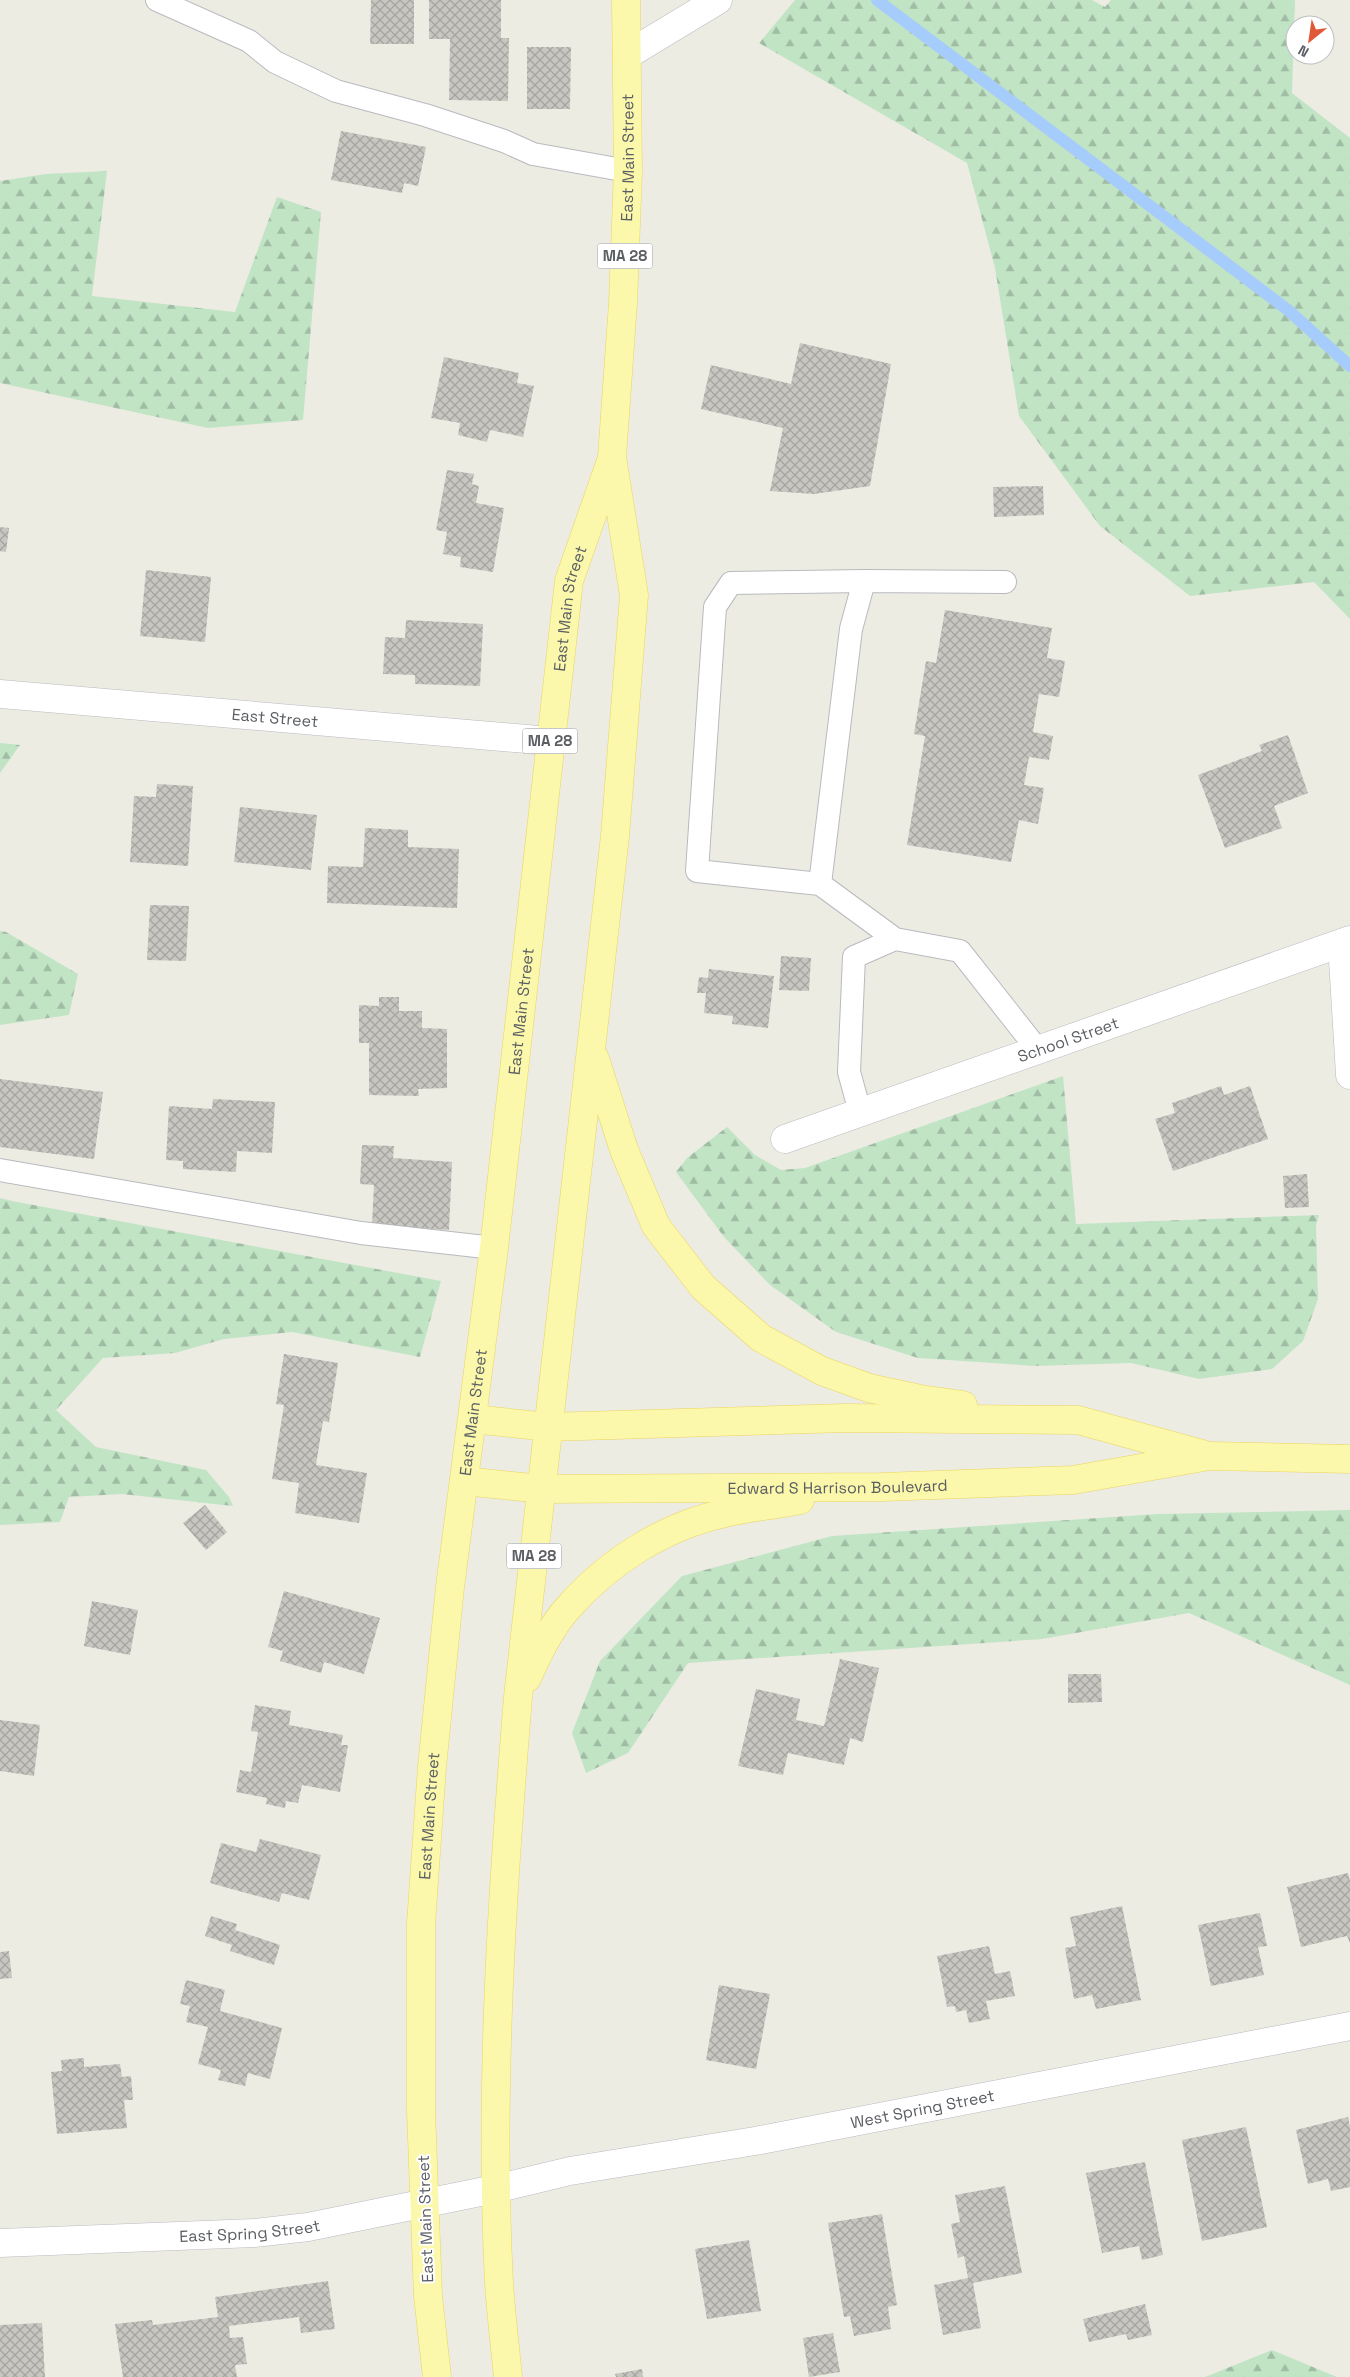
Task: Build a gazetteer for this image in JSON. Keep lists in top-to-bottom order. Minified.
{"streets":{"main road":["East Main Street","MA 28","Edward S Harrison Boulevard"],"street":["East Street","School Street","West Spring Street","East Spring Street"]},"crossings":[["East Main Street","MA 28"],["East Main Street","East Street"],["East Main Street","Edward S Harrison Boulevard"],["East Main Street","West Spring Street"],["East Main Street","East Spring Street"],["West Spring Street","East Spring Street"]],"north":"bottom left"}
